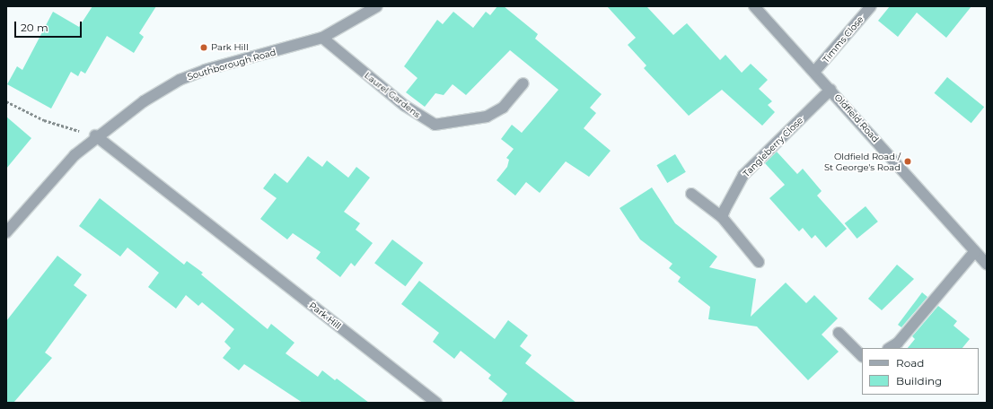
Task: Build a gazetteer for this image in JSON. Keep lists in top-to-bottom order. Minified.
{"streets":{"street":["Timms Close","Southborough Road","Laurel Gardens","Oldfield Road","Tangleberry Close","Park Hill"]},"crossings":[["Timms Close","Oldfield Road"],["Southborough Road","Laurel Gardens"],["Southborough Road","Park Hill"],["Oldfield Road","Tangleberry Close"]],"places":["Park Hill","Oldfield Road / St George's Road"],"legend":["Road","Building"],"scale_bar":"20 m"}
